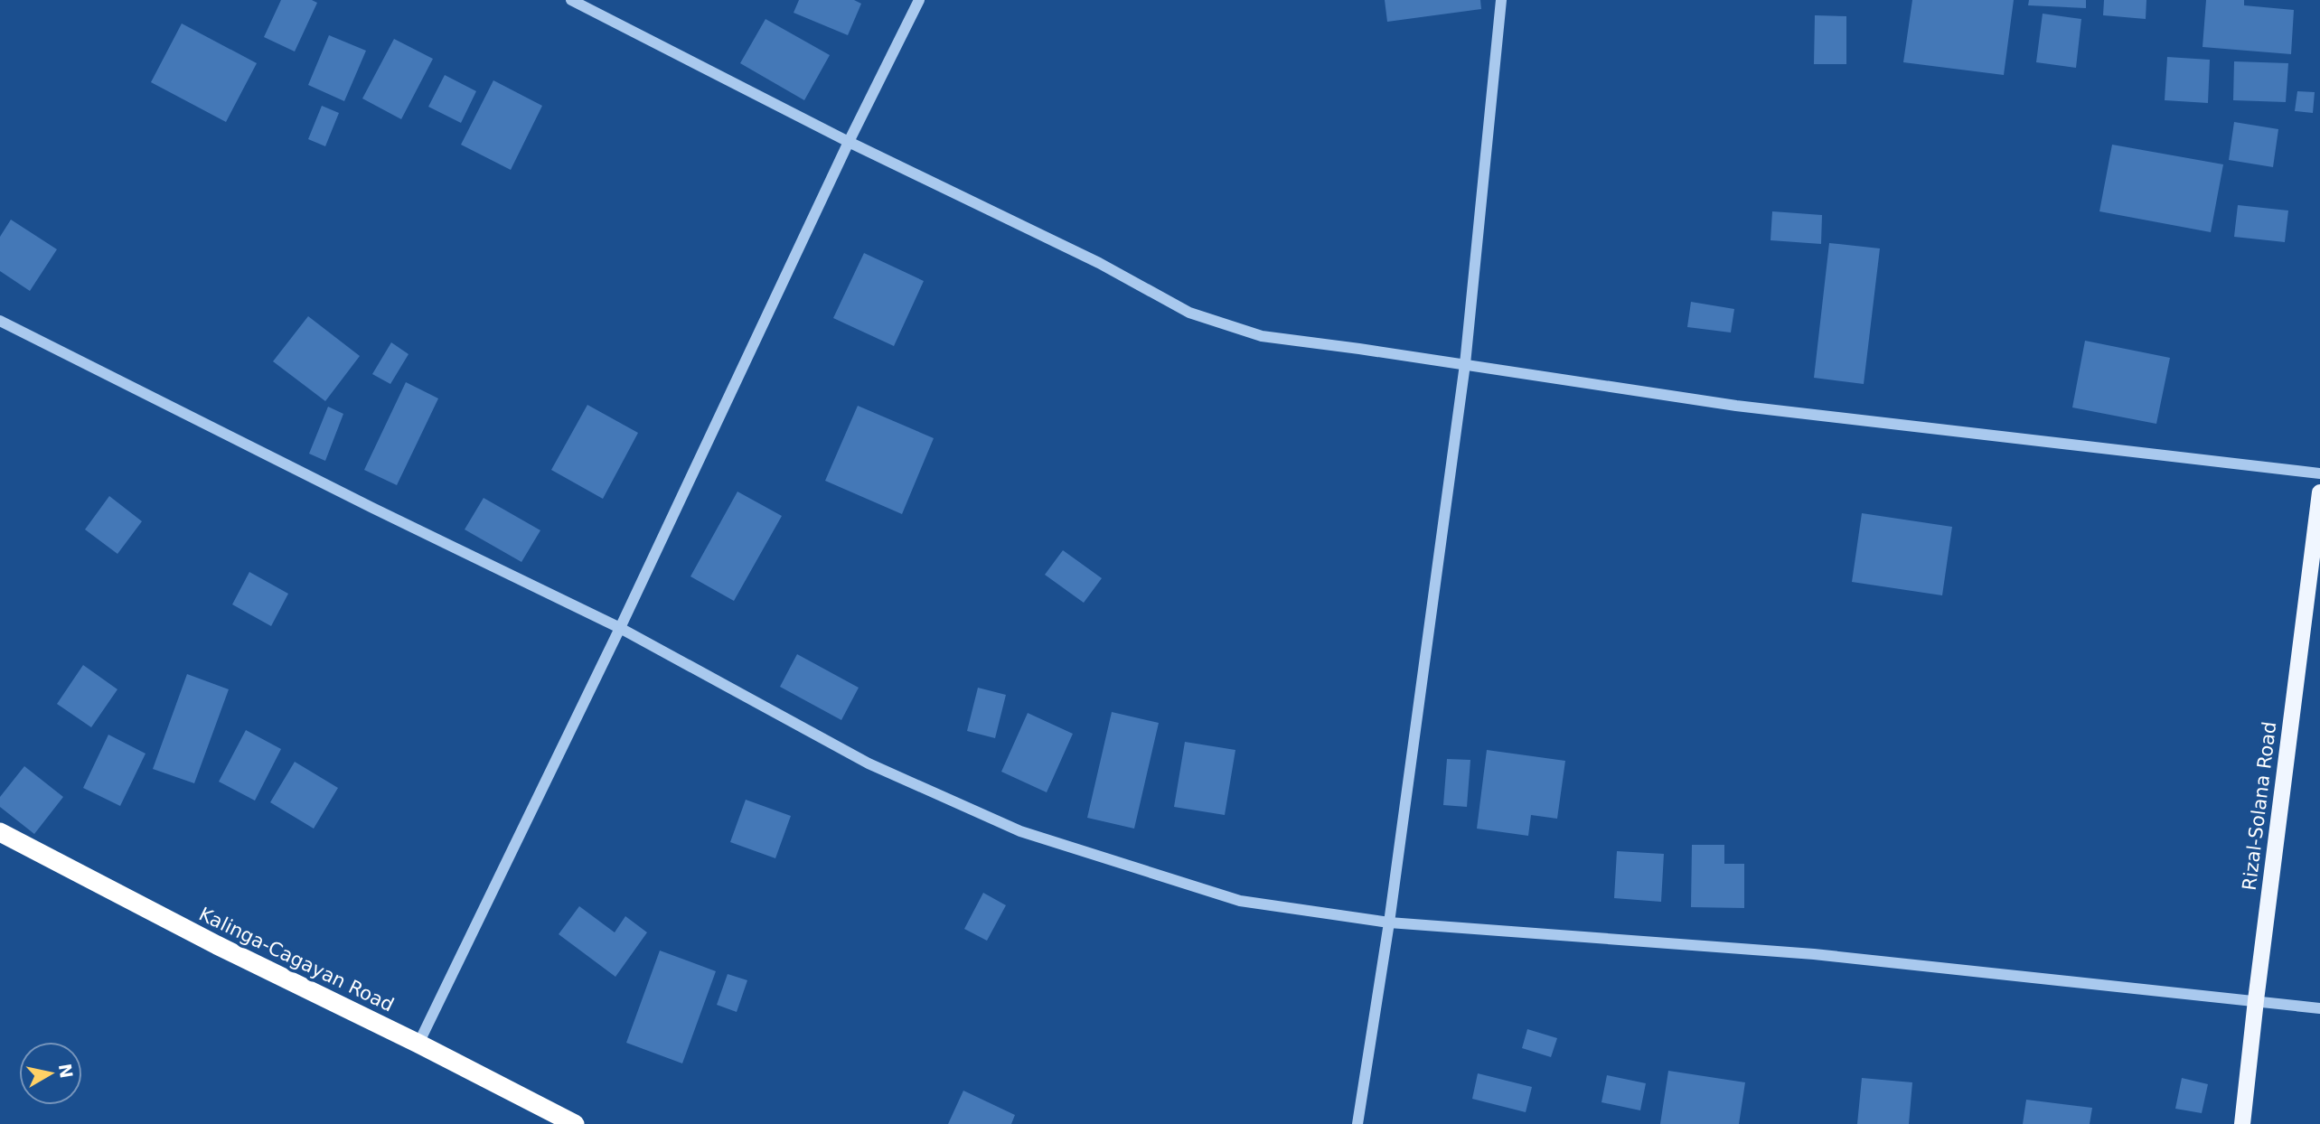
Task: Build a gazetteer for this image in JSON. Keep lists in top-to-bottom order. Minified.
{"streets":{"highway":["Kalinga-Cagayan Road"],"main road":["Rizal-Solana Road"]},"north":"right"}
